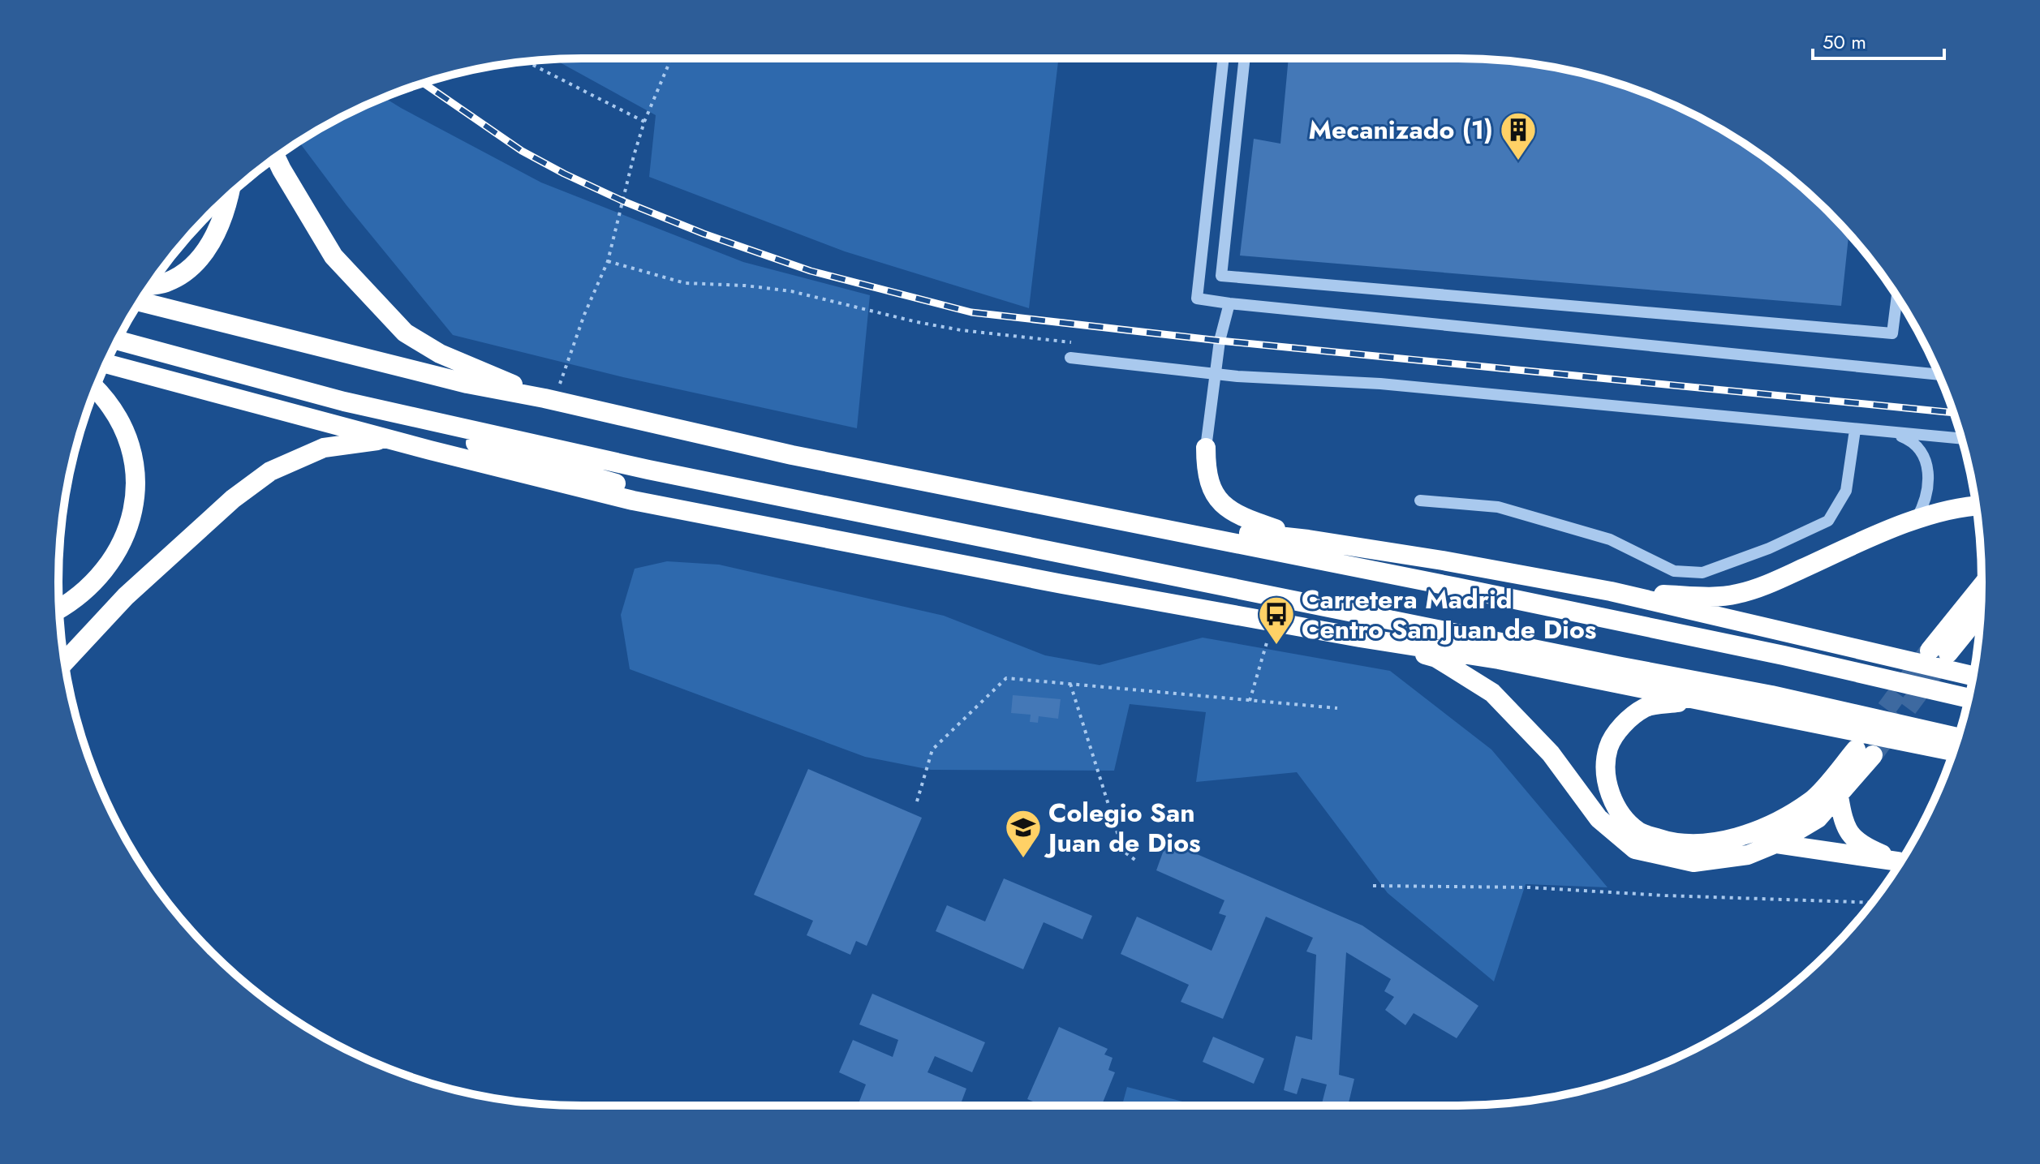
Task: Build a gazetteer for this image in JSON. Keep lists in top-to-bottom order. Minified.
{"places":{"building":["Mecanizado (1)"],"bus stop":["Carretera Madrid Centro San Juan de Dios"],"school or university":["Colegio San Juan de Dios"]},"scale_bar":"50 m"}
